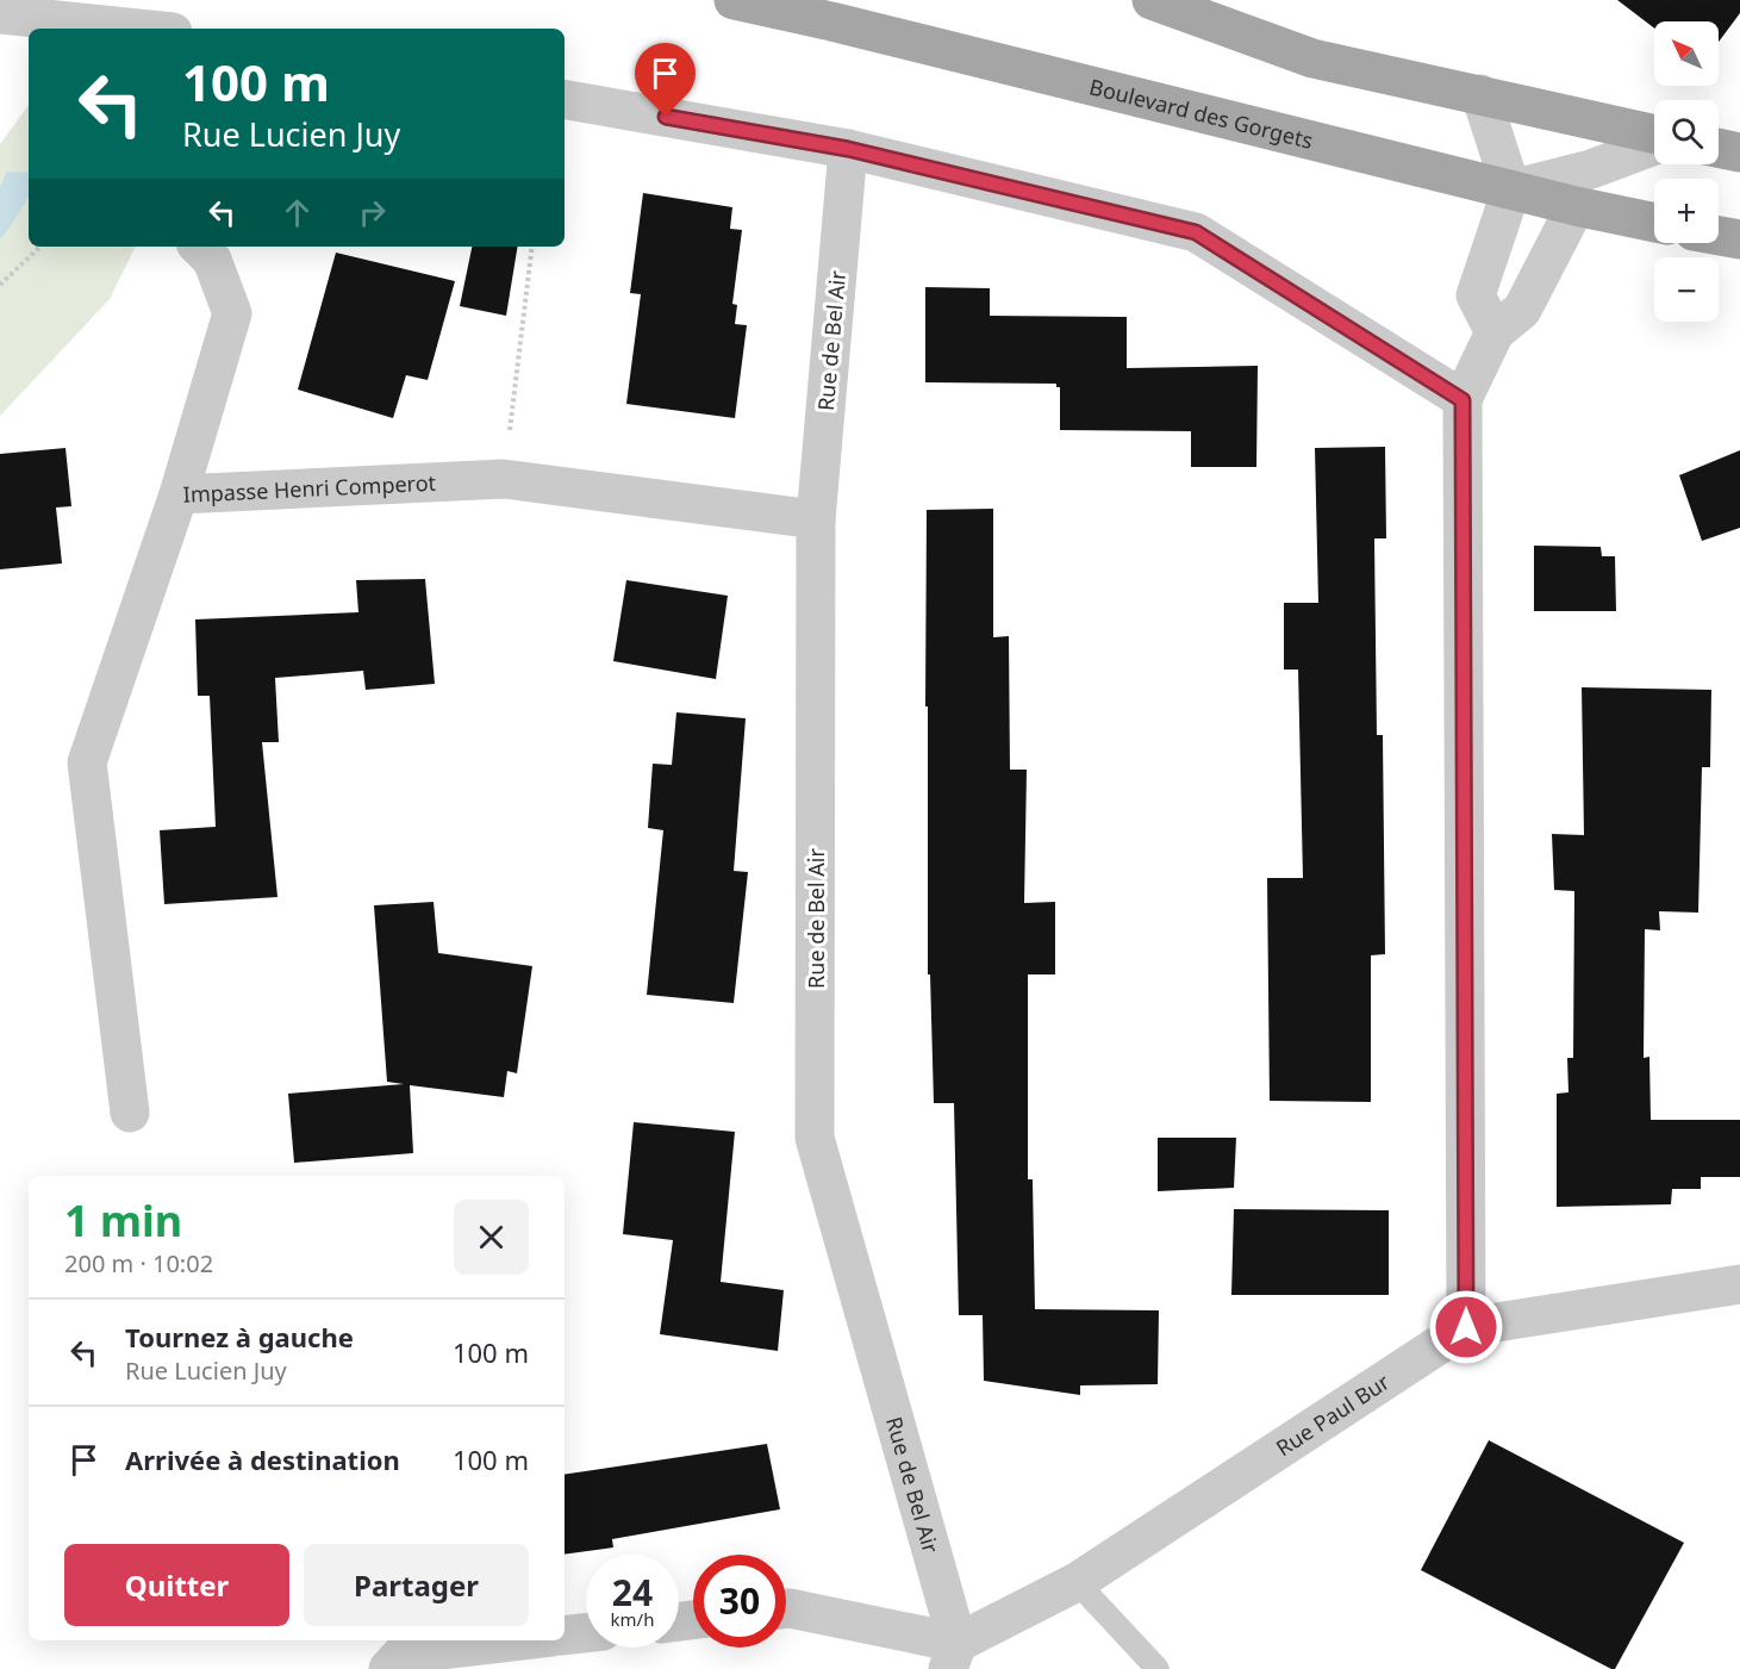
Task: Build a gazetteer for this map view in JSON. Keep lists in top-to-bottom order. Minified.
{"streets":{"main road":["Boulevard des Gorgets"],"street":["Rue de Bel Air","Impasse Henri Comperot","Rue Paul Bur"]},"crossings":[["Rue de Bel Air","Impasse Henri Comperot"],["Rue de Bel Air","Rue Paul Bur"]],"north":"top left","page":{"map_buttons":["+","−"],"turn":["100 m","Rue Lucien Juy"],"heading":["1 min","200 m · 10:02"],"list":[{"name":"Tournez à gauche","note":"Rue Lucien Juy","value":"100 m"},{"name":"Arrivée à destination","value":"100 m"}],"buttons":["Quitter","Partager"],"speed":"24 km/h","limit":"30"}}
